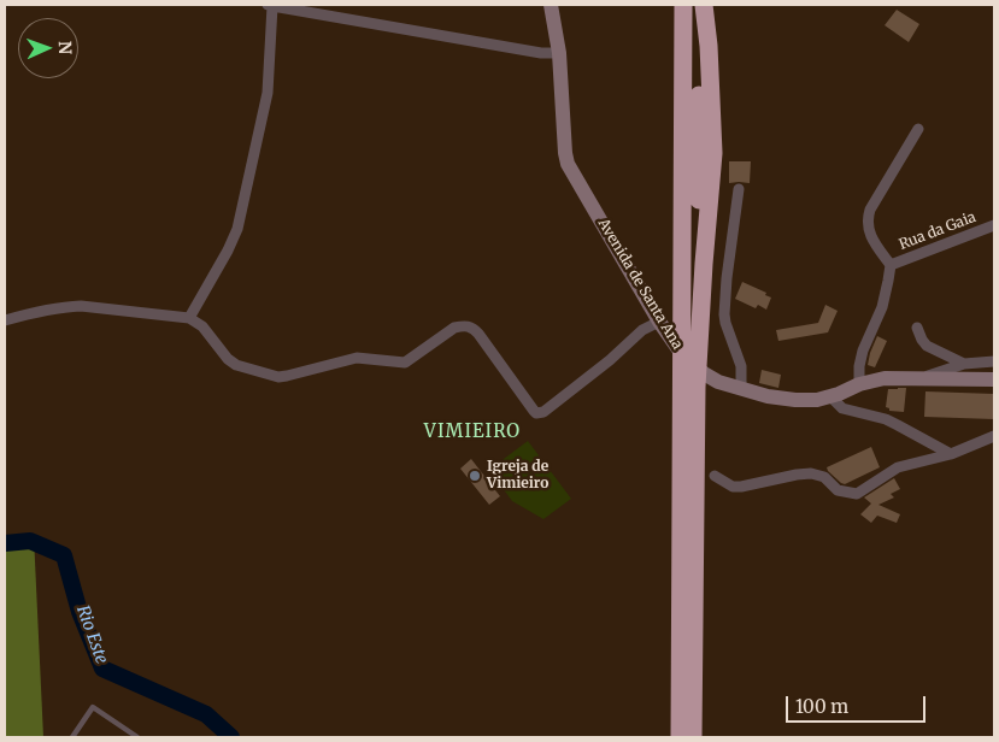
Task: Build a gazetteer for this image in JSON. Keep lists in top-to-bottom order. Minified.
{"streets":{"street":["Rua da Gaia","Avenida de Santa Ana"]},"districts":["VIMIEIRO"],"water":["Rio Este"],"places":["Igreja de Vimieiro"],"scale_bar":"100 m","north":"right"}
